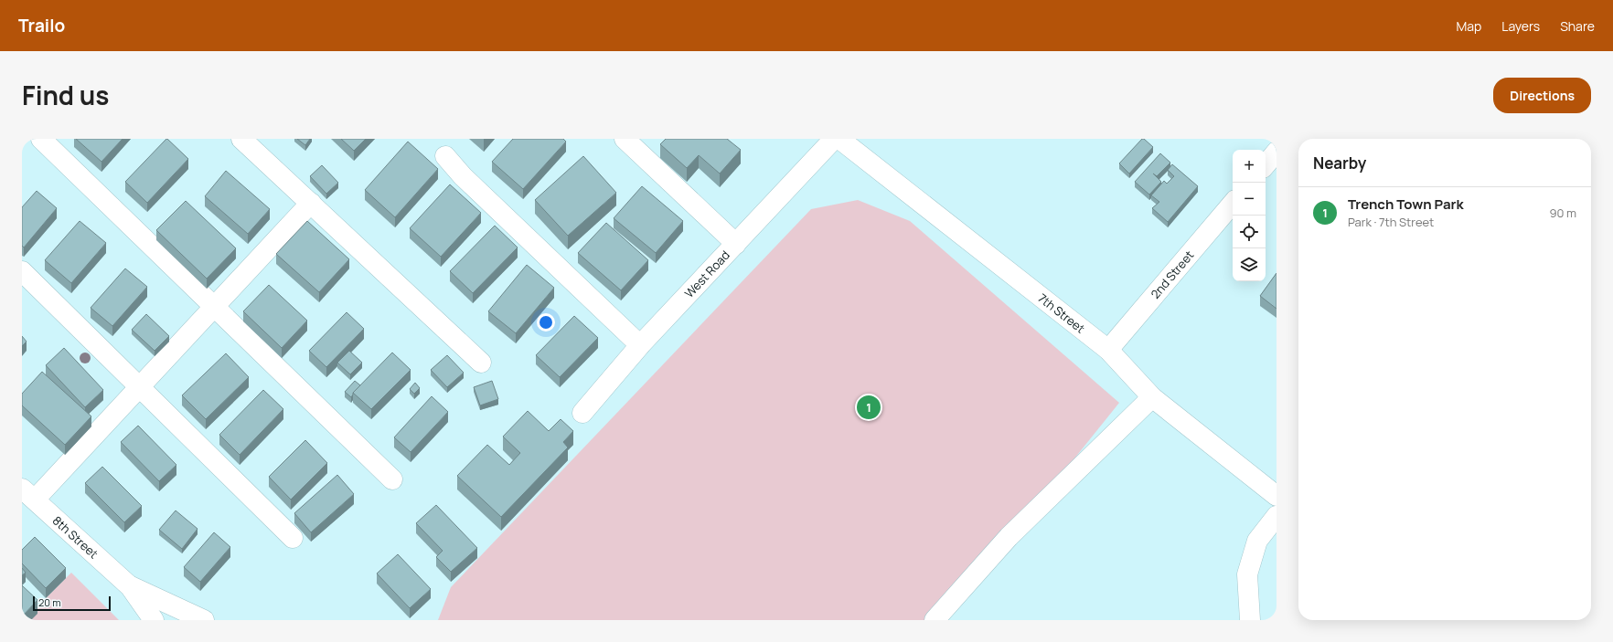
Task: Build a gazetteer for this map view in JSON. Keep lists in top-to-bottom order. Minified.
{"streets":{"street":["West Road","2nd Street","7th Street","8th Street"]},"crossings":[["2nd Street","7th Street"]],"scale_bar":"20 m","page":{"header":"Trailo","nav":["Map","Layers","Share"],"title":"Find us","buttons":"Directions","heading":"Nearby","map_buttons":["+","−"],"list":[{"mark":"1","name":"Trench Town Park","note":"Park · 7th Street","value":"90 m"}],"pins":"1","scale":"20 m"}}
